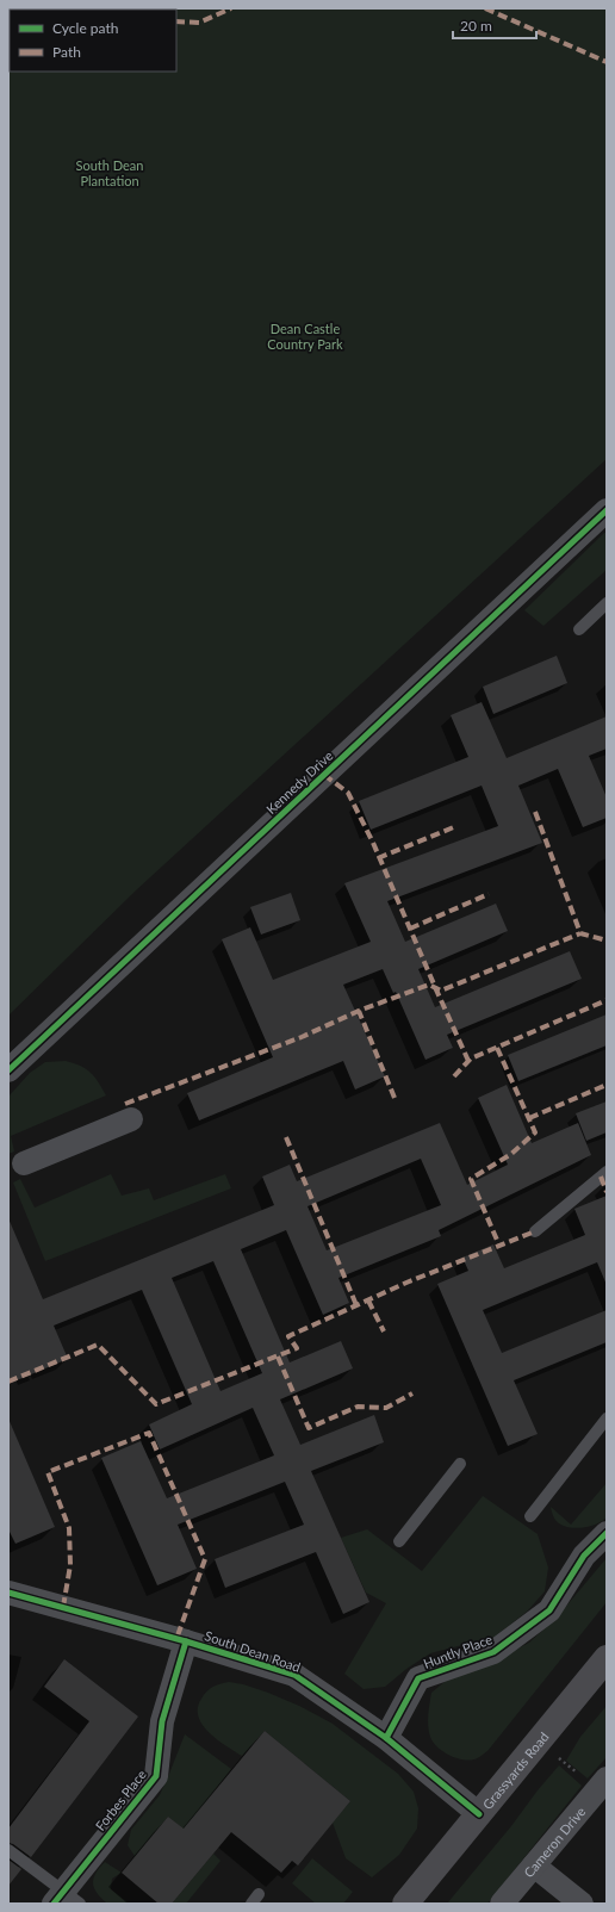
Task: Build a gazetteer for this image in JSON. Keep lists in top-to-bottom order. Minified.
{"streets":{"main road":["Grassyards Road"],"street":["Kennedy Drive","South Dean Road","Huntly Place","Forbes Place","Cameron Drive"]},"crossings":[["South Dean Road","Huntly Place"],["South Dean Road","Grassyards Road"],["South Dean Road","Forbes Place"]],"parks":["South Dean Plantation","Dean Castle Country Park"],"legend":["Cycle path","Path"],"scale_bar":"20 m"}
